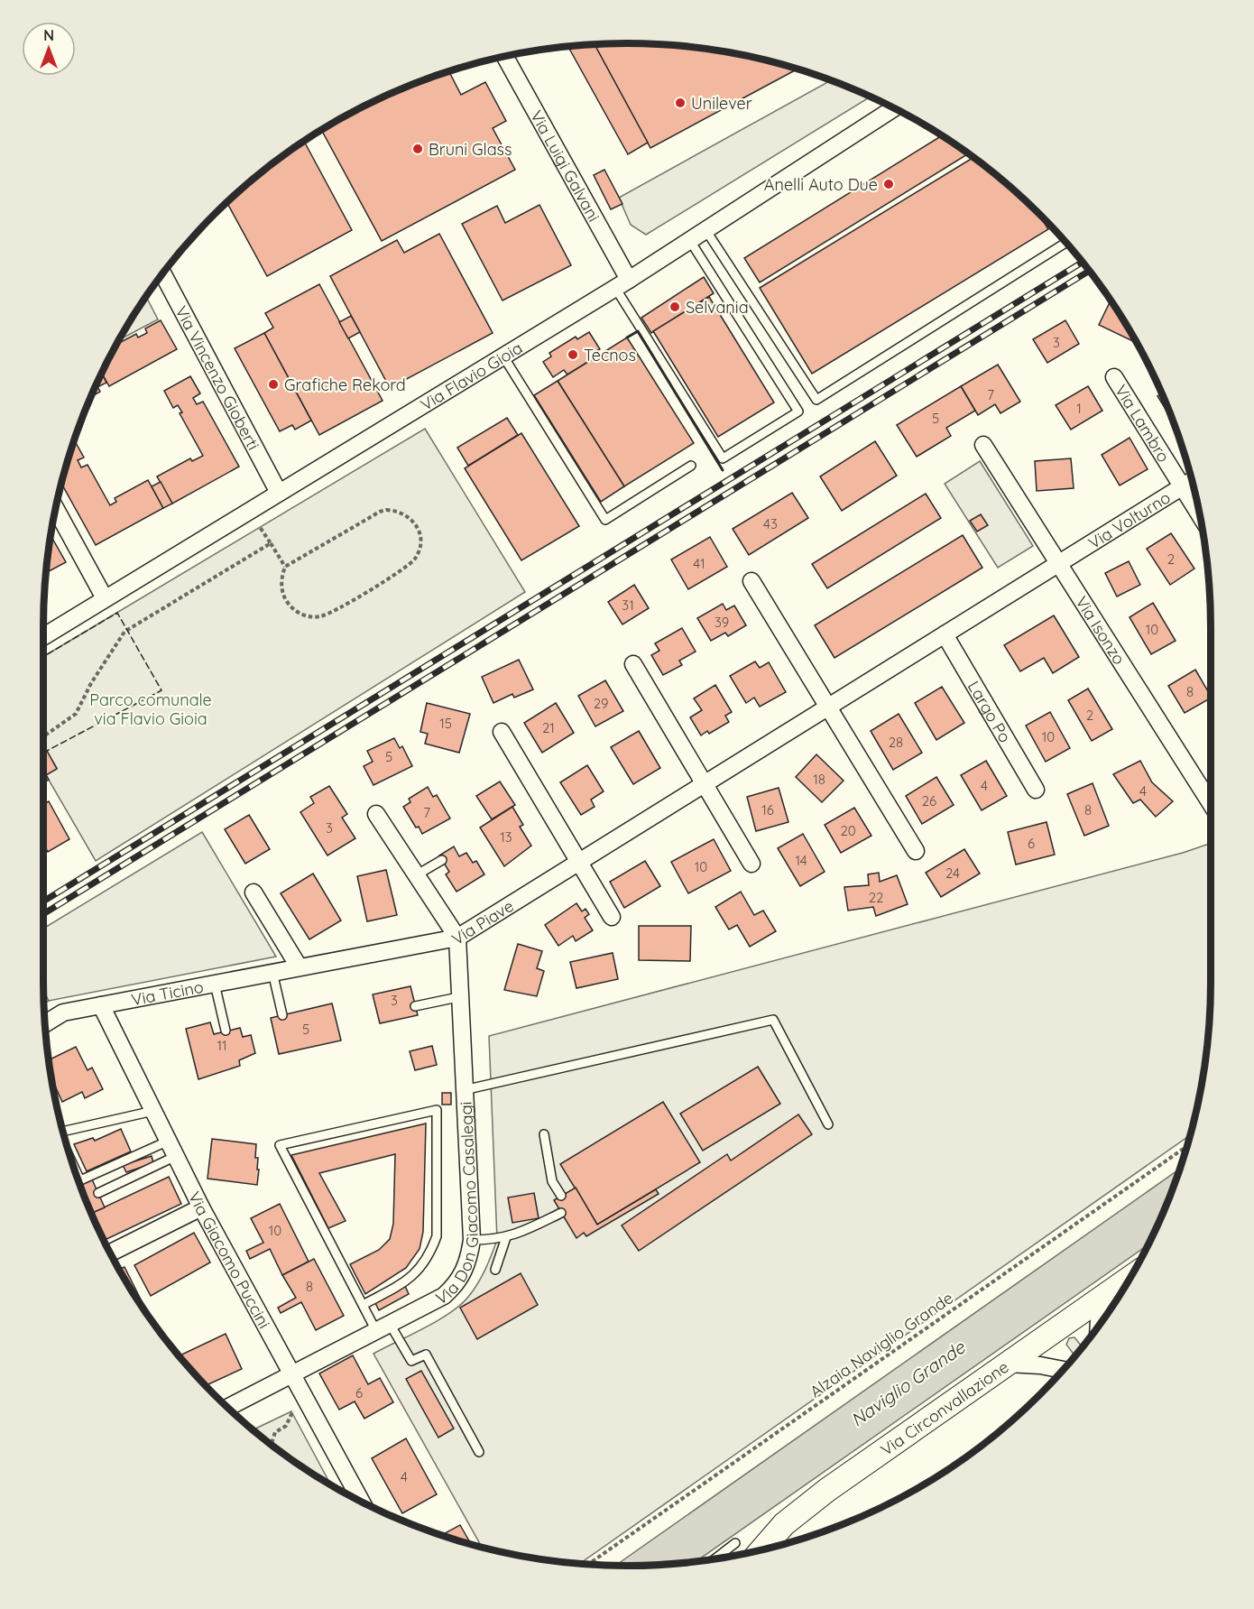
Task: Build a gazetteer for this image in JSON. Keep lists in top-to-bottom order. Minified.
{"streets":{"main road":["Via Circonvallazione"],"street":["Via Luigi Galvani","Via Flavio Gioia","Via Vincenzo Gioberti","Via Lambro","Via Volturno","Via Isonzo","Largo Po","Via Piave","Via Ticino","Via Don Giacomo Casaleggi","Via Giacomo Puccini"],"path":["Alzaia Naviglio Grande"]},"crossings":[["Via Luigi Galvani","Via Flavio Gioia"],["Via Flavio Gioia","Via Vincenzo Gioberti"],["Via Lambro","Via Volturno"],["Via Volturno","Via Isonzo"],["Via Piave","Via Ticino"],["Via Piave","Via Don Giacomo Casaleggi"],["Via Ticino","Via Don Giacomo Casaleggi"],["Via Ticino","Via Giacomo Puccini"],["Via Don Giacomo Casaleggi","Via Giacomo Puccini"]],"water":["Naviglio Grande"],"parks":["Parco comunale via Flavio Gioia"],"places":["Unilever","Bruni Glass","Anelli Auto Due","Selvania","Tecnos","Grafiche Rekord"],"house_numbers":["3","7","1","5","43","2","41","31","39","10","8","29","2","15","21","10","28","5","18","4","4","26","16","8","7","3","20","13","6","14","10","24","22","3","5","11","10","8","6","4"],"north":"top"}
